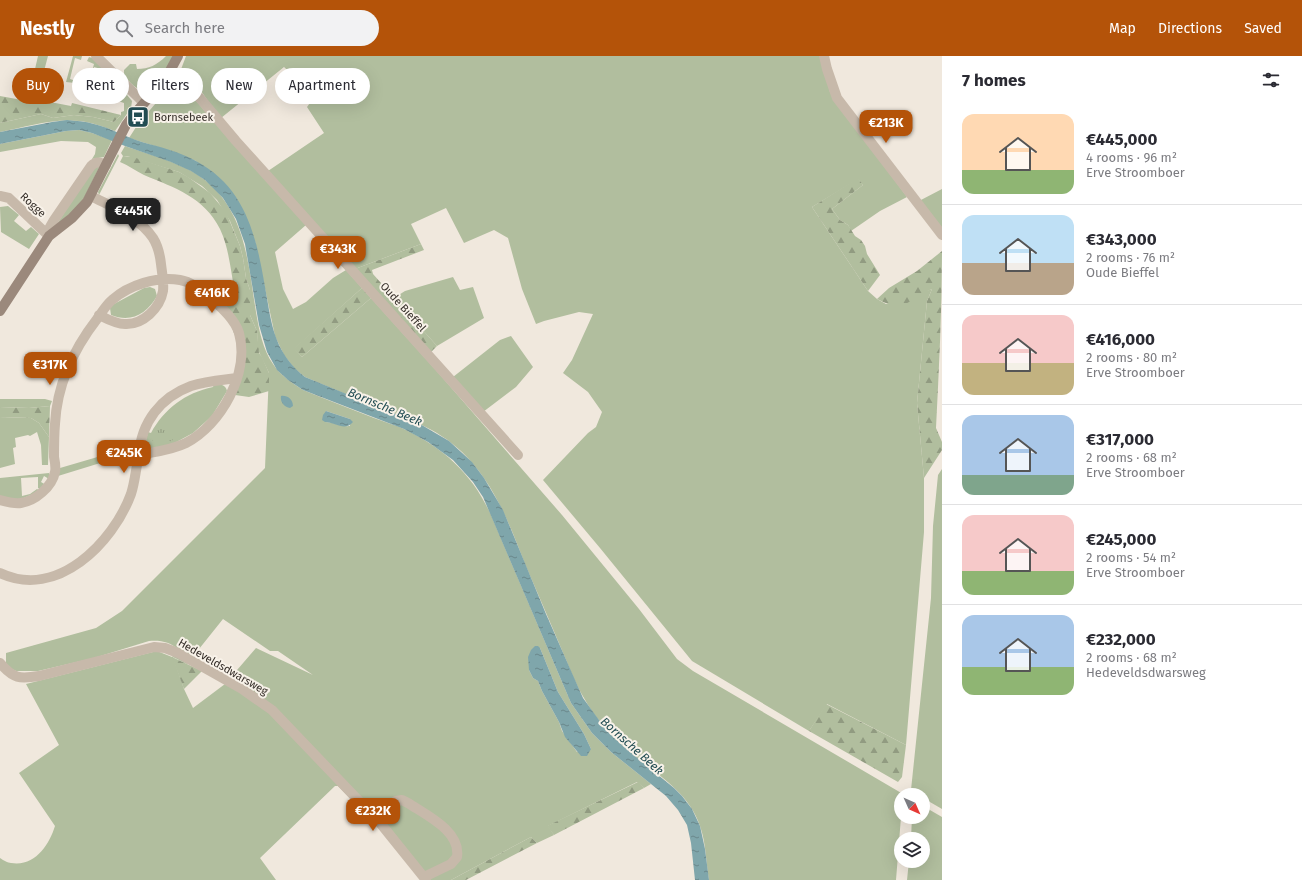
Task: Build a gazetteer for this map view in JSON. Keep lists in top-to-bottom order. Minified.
{"streets":{"street":["Rogge","Oude Bieffel","Hedeveldsdwarsweg"]},"water":["Bornsche Beek"],"places":{"bus stop":["Bornsebeek"]},"north":"bottom right","page":{"header":"Nestly","search":"Search here","nav":["Map","Directions","Saved"],"heading":"7 homes","chip":["Buy","Rent","Filters","New","Apartment"],"list":[{"name":"€445,000","note":"4 rooms · 96 m² · Erve Stroomboer"},{"name":"€343,000","note":"2 rooms · 76 m² · Oude Bieffel"},{"name":"€416,000","note":"2 rooms · 80 m² · Erve Stroomboer"},{"name":"€317,000","note":"2 rooms · 68 m² · Erve Stroomboer"},{"name":"€245,000","note":"2 rooms · 54 m² · Erve Stroomboer"},{"name":"€232,000","note":"2 rooms · 68 m² · Hedeveldsdwarsweg"}],"price":["€213K","€445K","€343K","€416K","€317K","€245K","€232K"]}}
